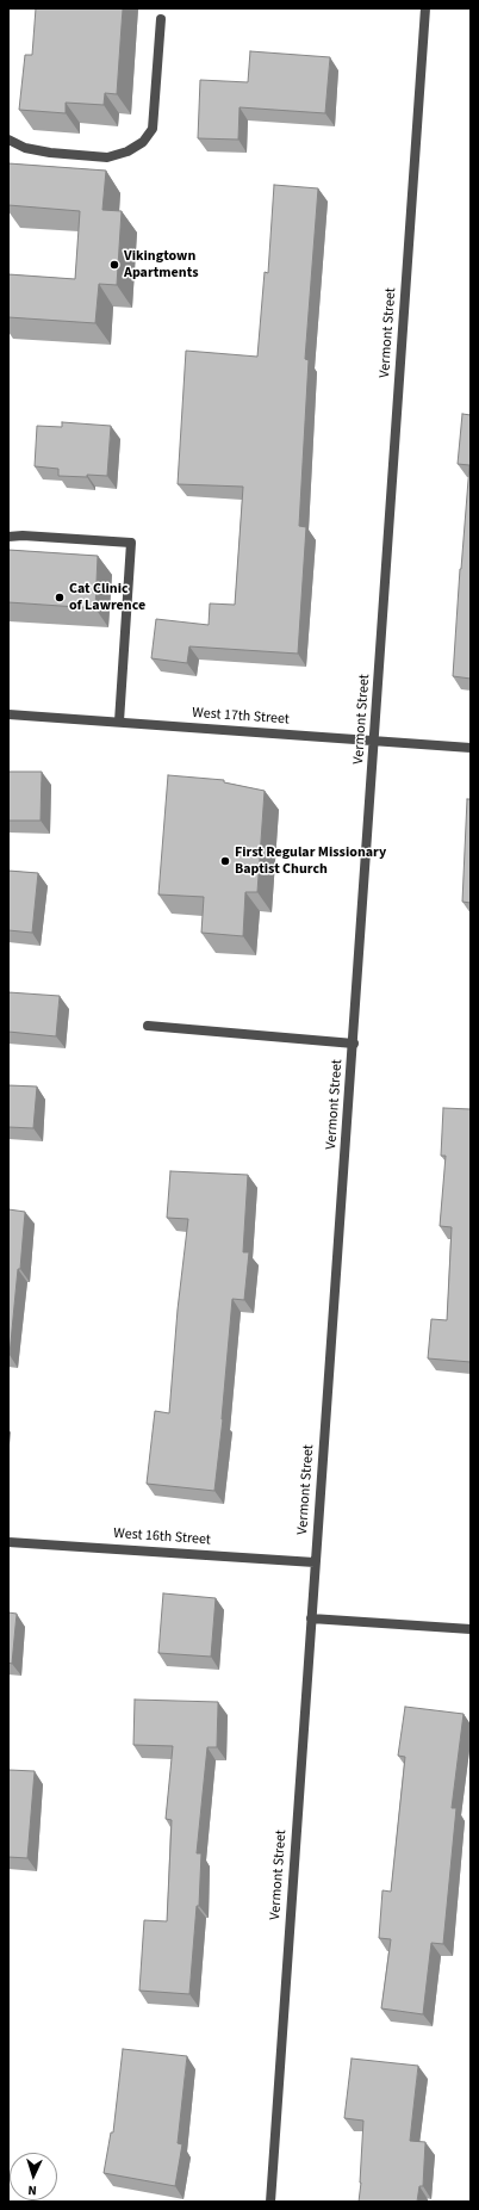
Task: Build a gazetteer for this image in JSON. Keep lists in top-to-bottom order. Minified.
{"streets":{"street":["Vermont Street","West 17th Street","West 16th Street"]},"crossings":[["Vermont Street","West 17th Street"],["Vermont Street","West 16th Street"]],"places":["Vikingtown Apartments","Cat Clinic of Lawrence","First Regular Missionary Baptist Church"],"north":"bottom"}
